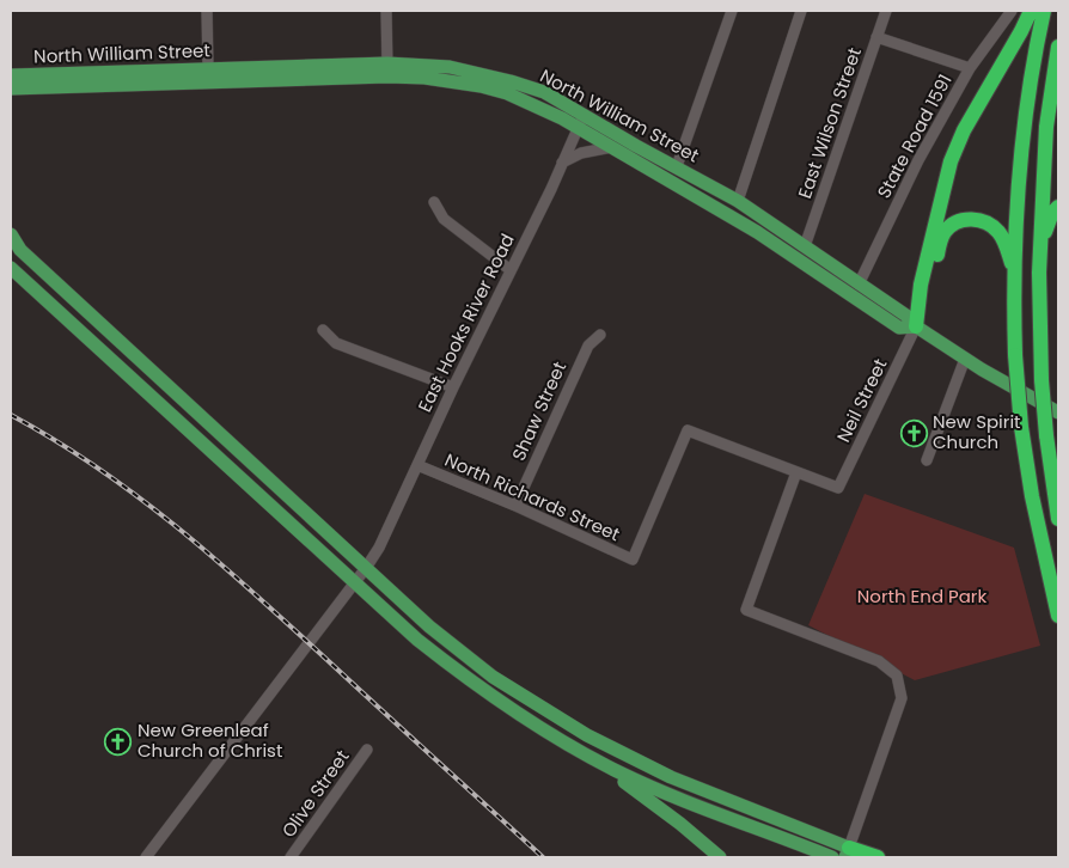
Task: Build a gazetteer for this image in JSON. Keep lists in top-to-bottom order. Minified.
{"streets":{"main road":["North William Street"],"street":["East Wilson Street","State Road 1591","East Hooks River Road","Neil Street","Shaw Street","North Richards Street","Olive Street"]},"crossings":[["North William Street","East Wilson Street"],["North William Street","State Road 1591"],["North William Street","East Hooks River Road"],["North William Street","Neil Street"],["East Hooks River Road","North Richards Street"],["Neil Street","North Richards Street"],["Shaw Street","North Richards Street"]],"parks":["North End Park"],"places":{"church":["New Spirit Church","New Greenleaf Church of Christ"]}}
